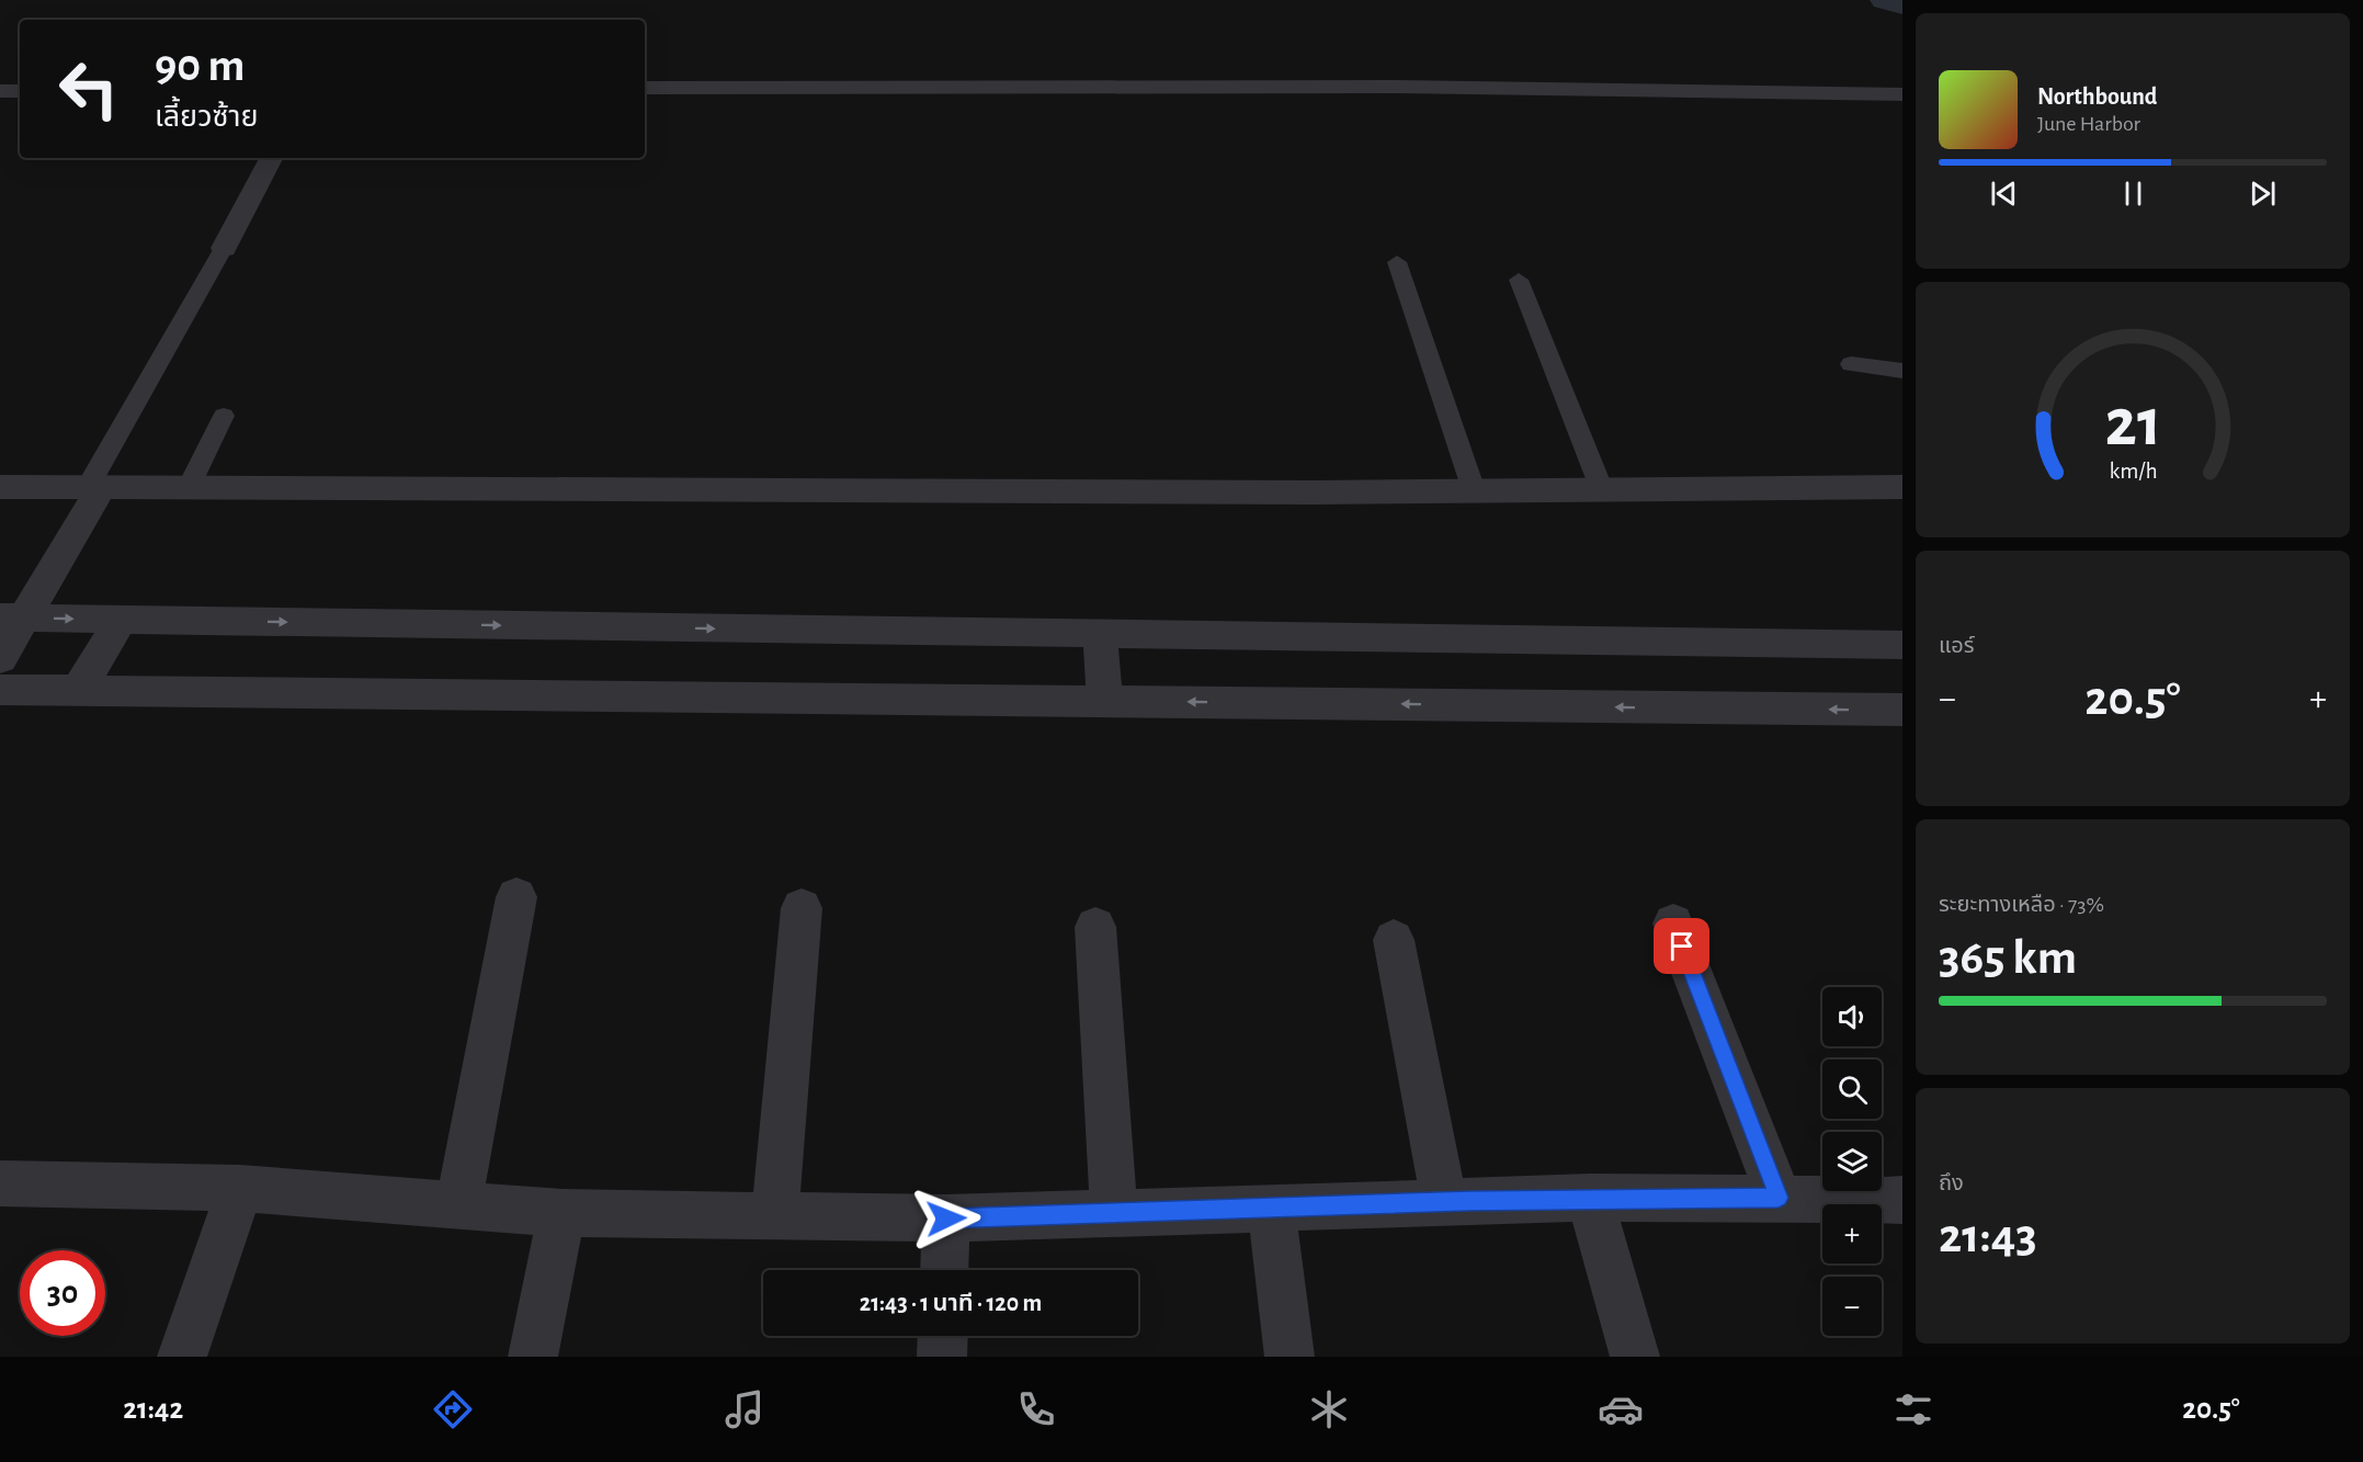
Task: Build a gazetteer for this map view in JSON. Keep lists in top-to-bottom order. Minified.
{"page":{"turn":["90 m","เลี้ยวซ้าย"],"song":["Northbound","June Harbor"],"tile":["แอร์",["ระยะทางเหลือ · 73%","365 km"],["ถึง","21:43"]],"heat":["−","20.5°","+"],"map_buttons":["+","−"],"limit":"30","trip":"21:43 · 1 นาที · 120 m","tabs":["21:42","20.5°"],"gauge":["21","km/h"]}}
